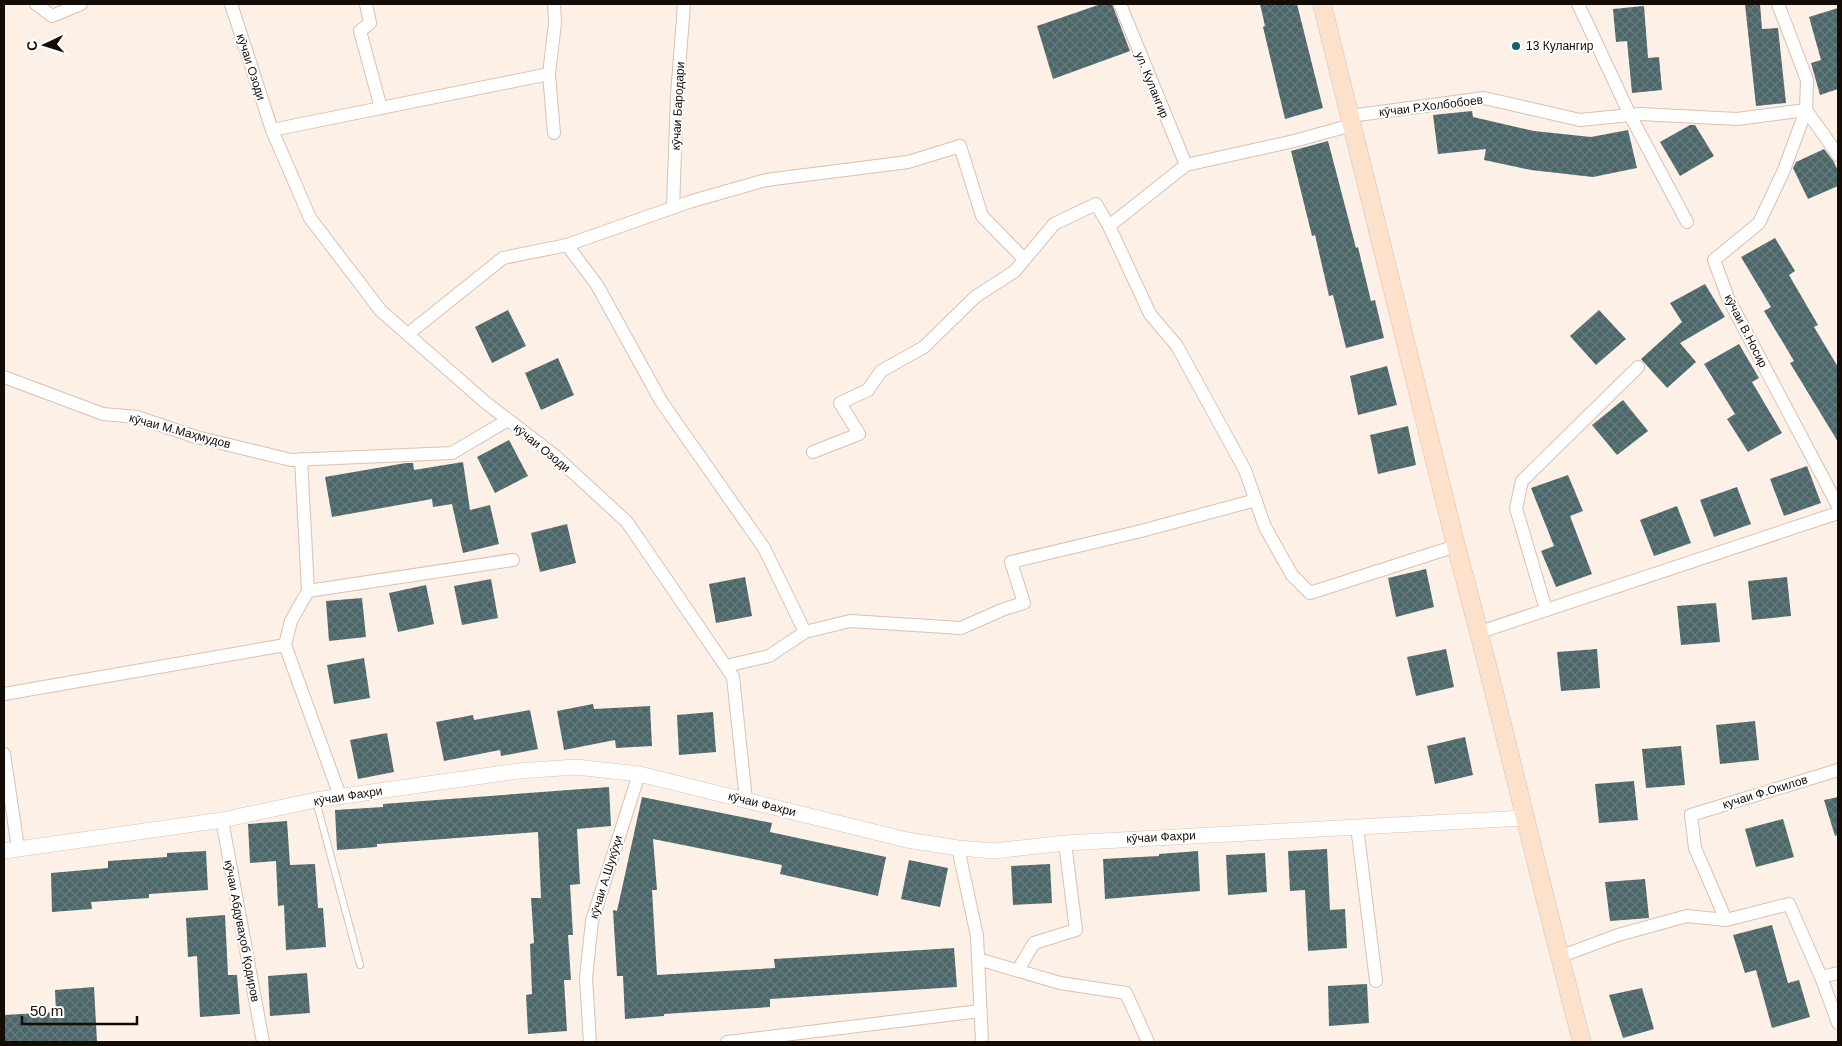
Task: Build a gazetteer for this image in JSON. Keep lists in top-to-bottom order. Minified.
{"streets":{"street":["кӯчаи Озоди","ул. Кулангир","кӯчаи Бародари","кӯчаи Р.Холбобоев","кӯчаи В.Носир","кӯчаи М.Маҳмудов","кучаи Ф.Окилов","кӯчаи Фахри","кӯчаи А.Шукӯҳи","кӯчаи Абдуваҳоб Қодиров"]},"crossings":[["кӯчаи Озоди","кӯчаи М.Маҳмудов"],["кӯчаи Озоди","кӯчаи Фахри"],["ул. Кулангир","кӯчаи Р.Холбобоев"],["кӯчаи Р.Холбобоев","кӯчаи В.Носир"],["кӯчаи Фахри","кӯчаи А.Шукӯҳи"],["кӯчаи Фахри","кӯчаи Абдуваҳоб Қодиров"]],"places":["13 Кулангир"],"scale_bar":"50 m","north":"left"}
